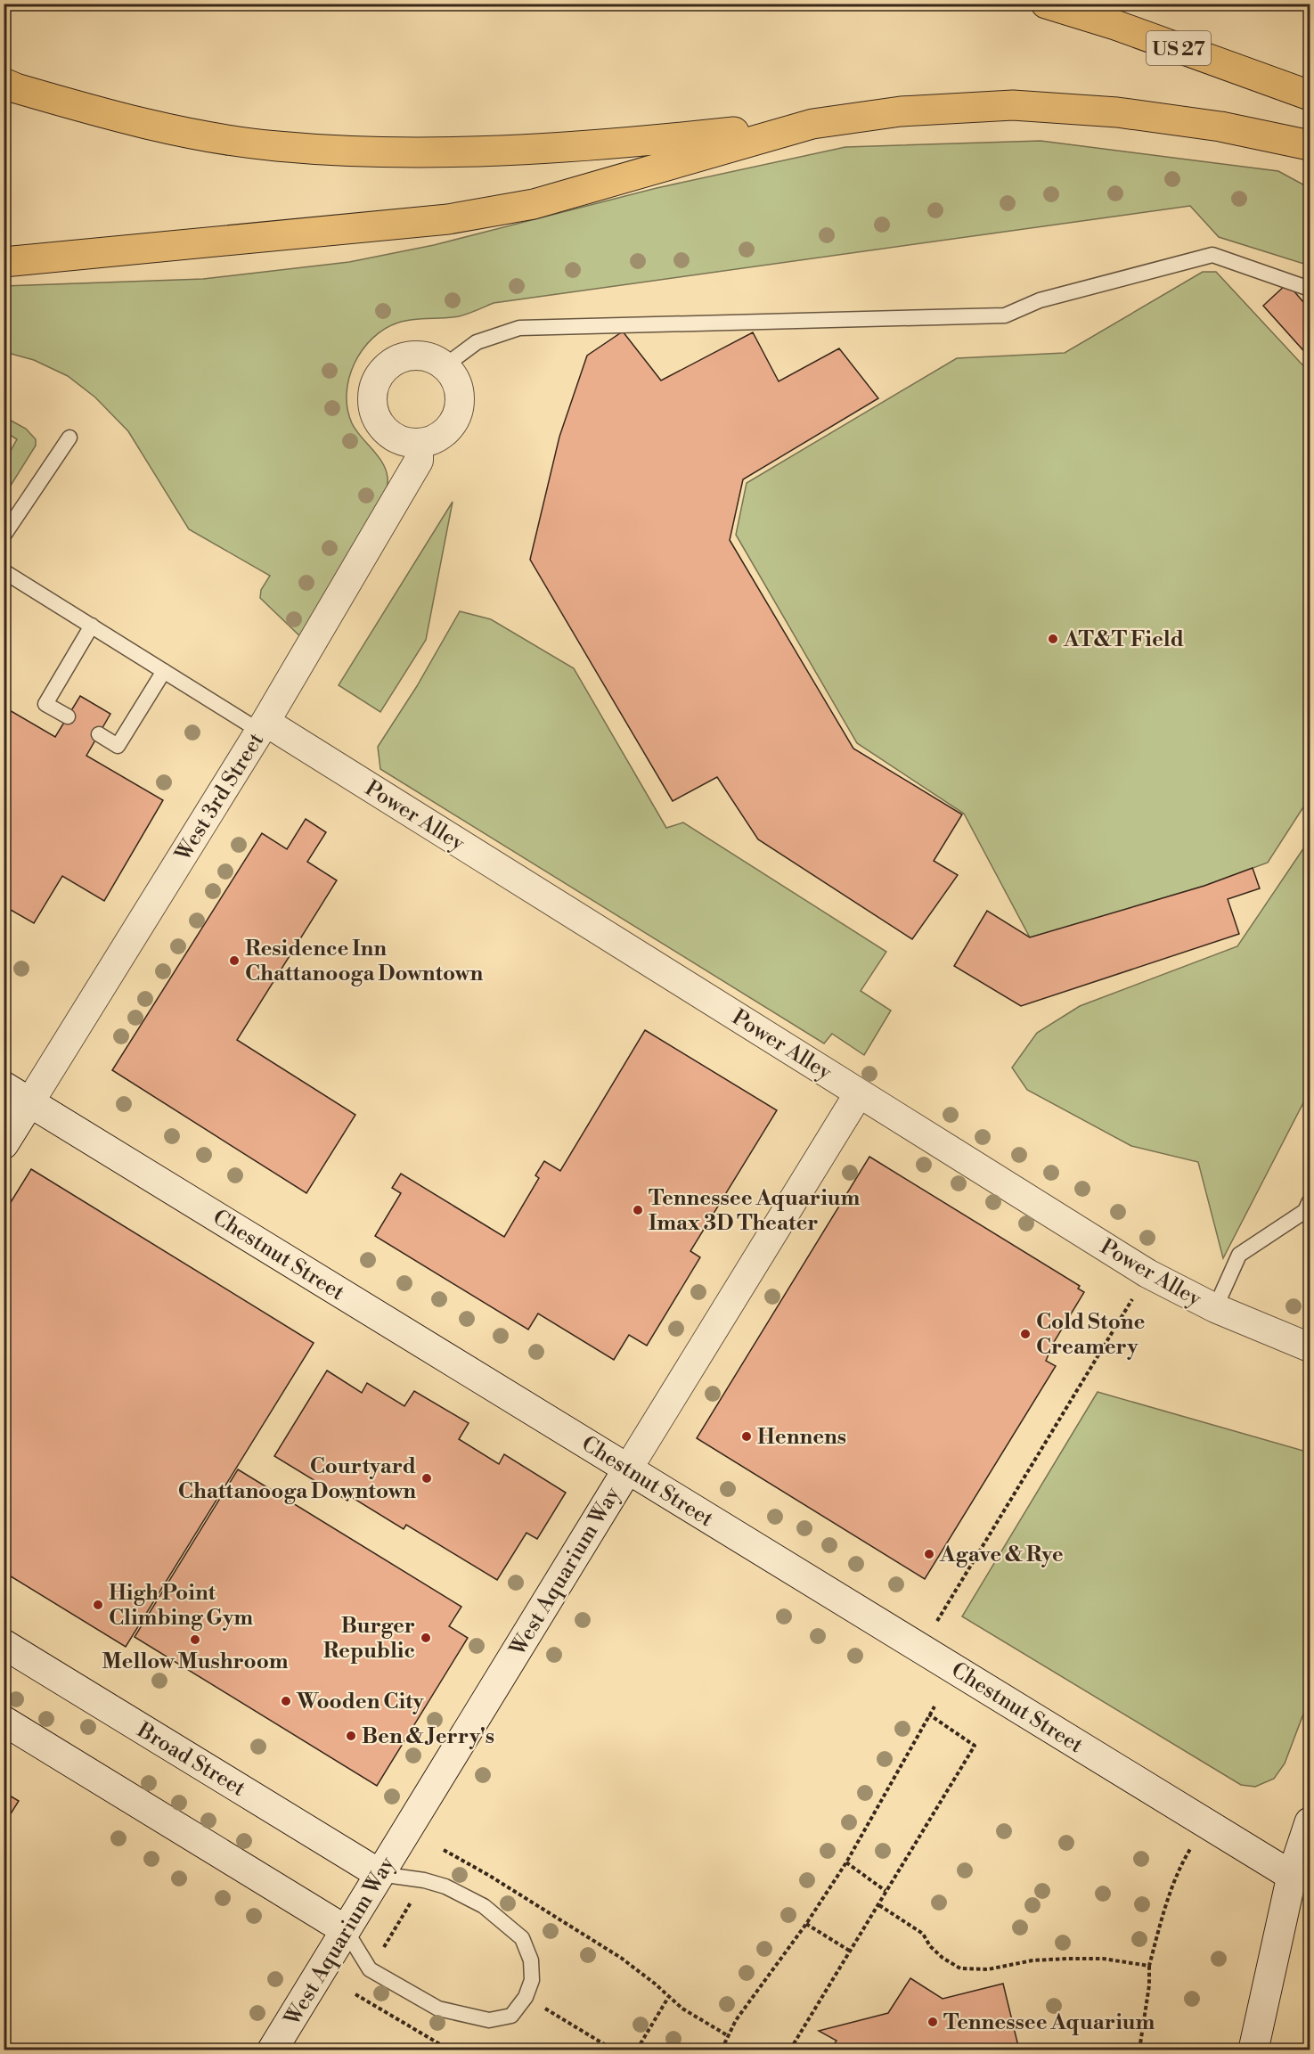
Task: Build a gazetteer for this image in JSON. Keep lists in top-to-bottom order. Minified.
{"streets":{"highway":["US 27"],"street":["West 3rd Street","Power Alley","Chestnut Street","West Aquarium Way","Broad Street"]},"crossings":[["West 3rd Street","Power Alley"],["West 3rd Street","Chestnut Street"],["Power Alley","West Aquarium Way"],["Chestnut Street","West Aquarium Way"],["West Aquarium Way","Broad Street"]],"places":["AT&T Field","Residence Inn Chattanooga Downtown","Tennessee Aquarium Imax 3D Theater","Cold Stone Creamery","Hennens","Courtyard Chattanooga Downtown","Agave & Rye","High Point Climbing Gym","Burger Republic","Mellow Mushroom","Wooden City","Ben & Jerry's","Tennessee Aquarium"]}
